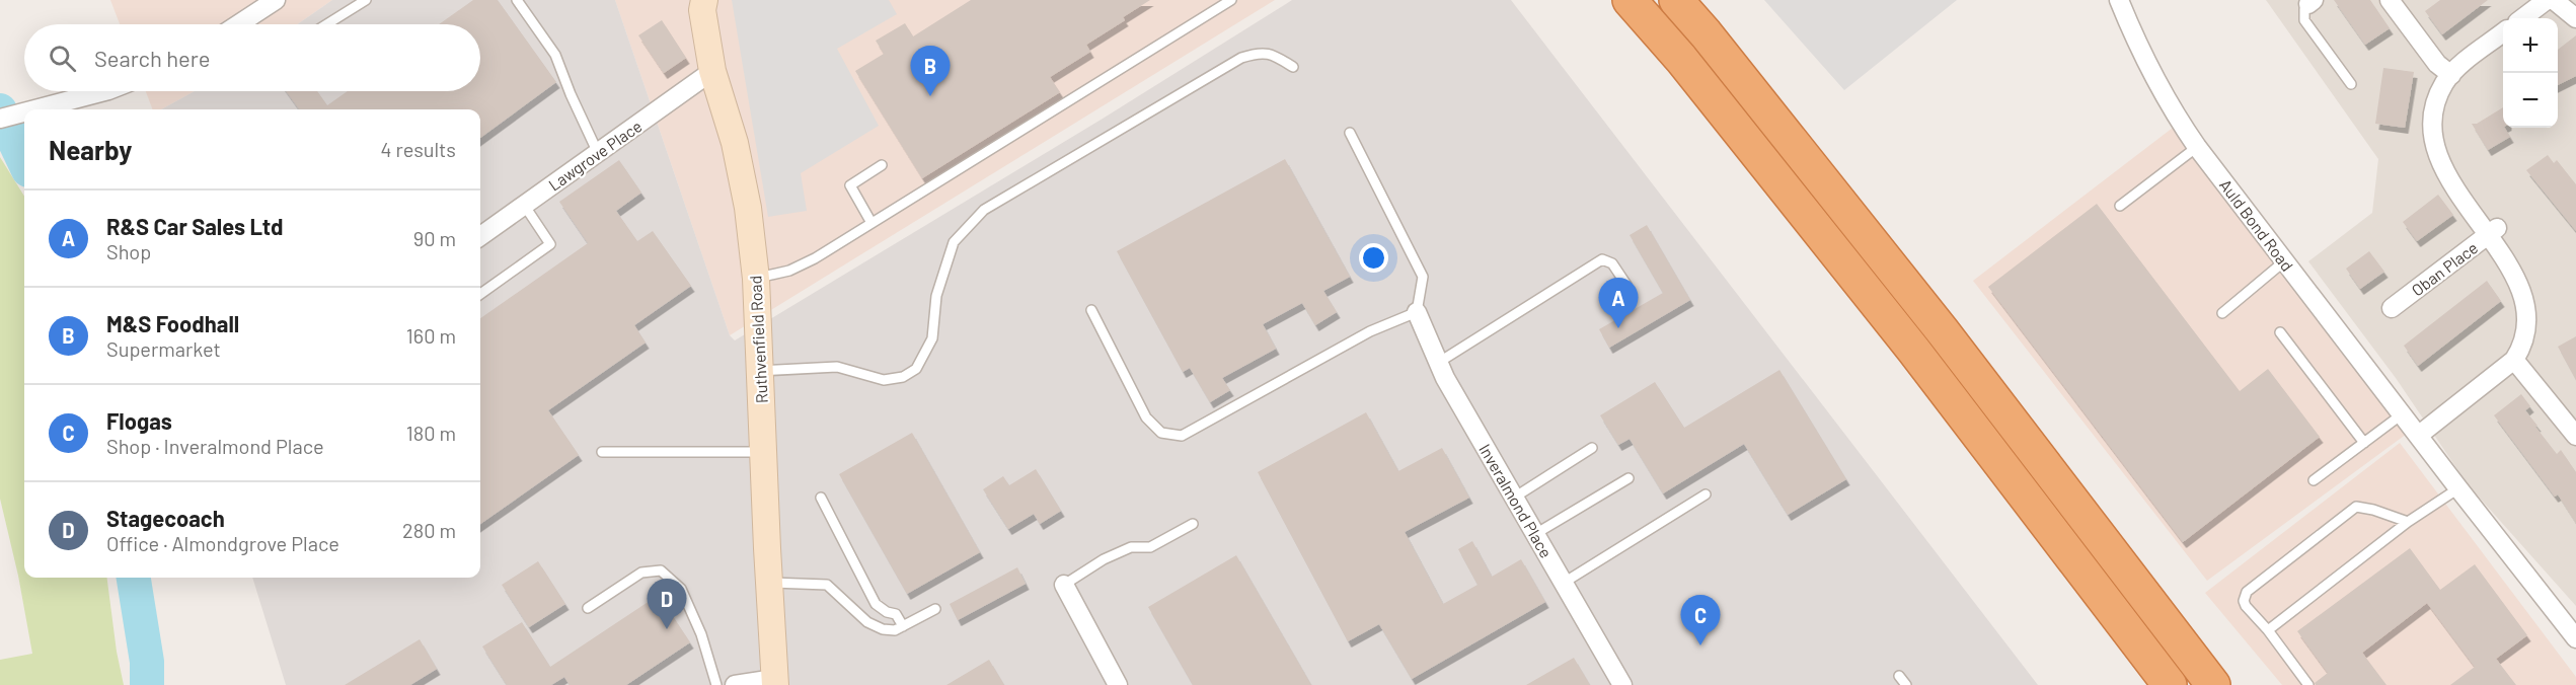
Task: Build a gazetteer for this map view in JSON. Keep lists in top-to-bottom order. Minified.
{"streets":{"street":["Lawgrove Place","Auld Bond Road","Oban Place","Ruthvenfield Road","Inveralmond Place"]},"crossings":[["Lawgrove Place","Ruthvenfield Road"]],"page":{"map_buttons":["+","−"],"search":"Search here","pins":["B","A","D","C"],"heading":["Nearby","4 results"],"list":[{"mark":"A","name":"R&S Car Sales Ltd","note":"Shop","value":"90 m"},{"mark":"B","name":"M&S Foodhall","note":"Supermarket","value":"160 m"},{"mark":"C","name":"Flogas","note":"Shop · Inveralmond Place","value":"180 m"},{"mark":"D","name":"Stagecoach","note":"Office · Almondgrove Place","value":"280 m"}]}}
